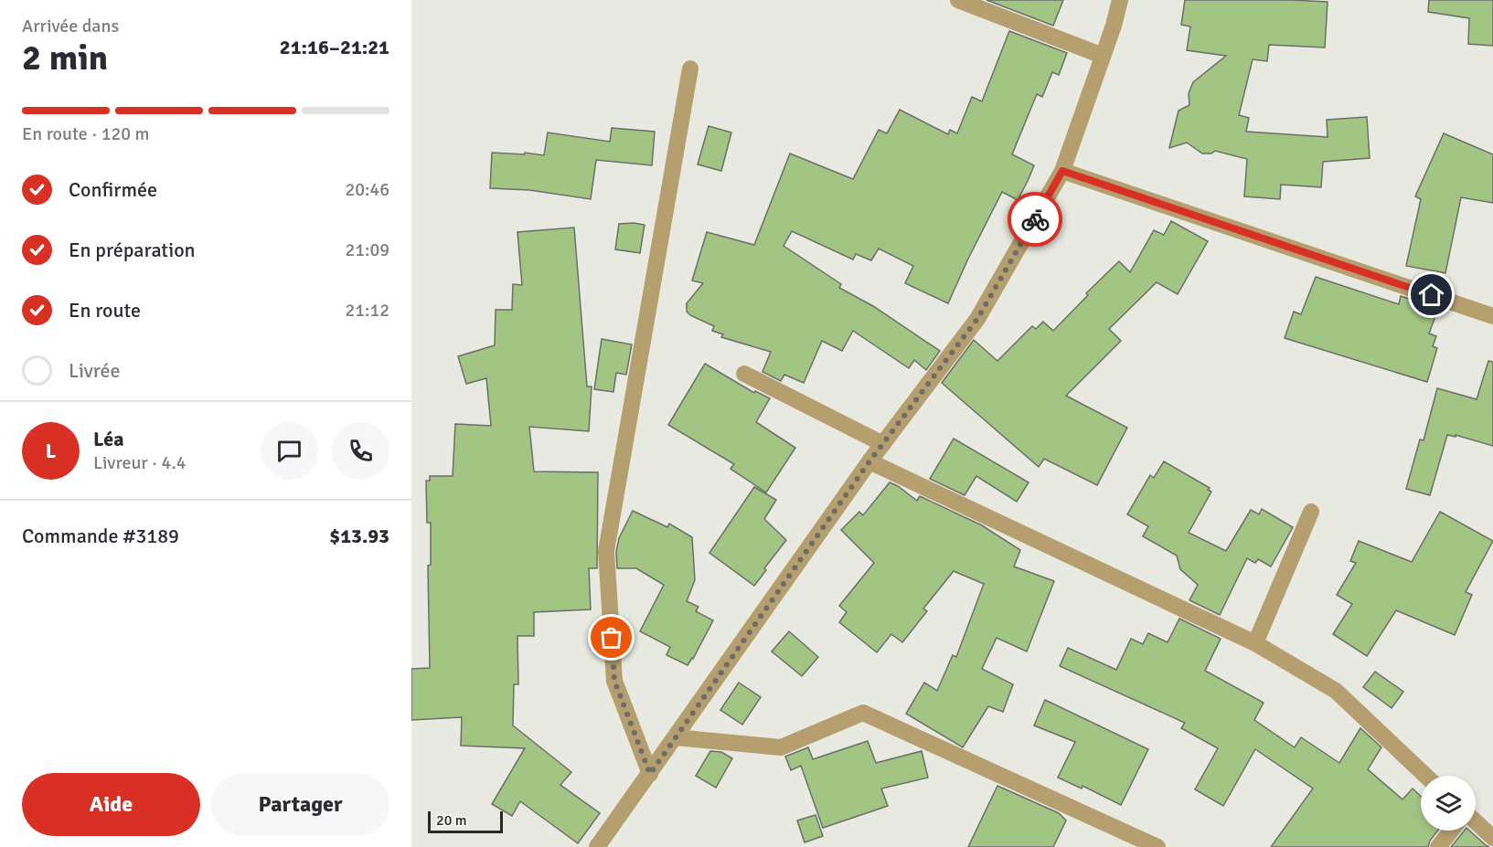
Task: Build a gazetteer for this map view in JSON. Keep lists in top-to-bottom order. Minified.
{"scale_bar":"20 m","page":{"heading":["2 min","Arrivée dans","21:16–21:21"],"panel":["Léa","Livreur · 4.4","Commande #3189","$13.93"],"bar":"En route · 120 m","list":[["Confirmée","20:46"],["En préparation","21:09"],["En route","21:12"],"Livrée"],"round":"L","buttons":["Aide","Partager"],"scale":"20 m"}}
